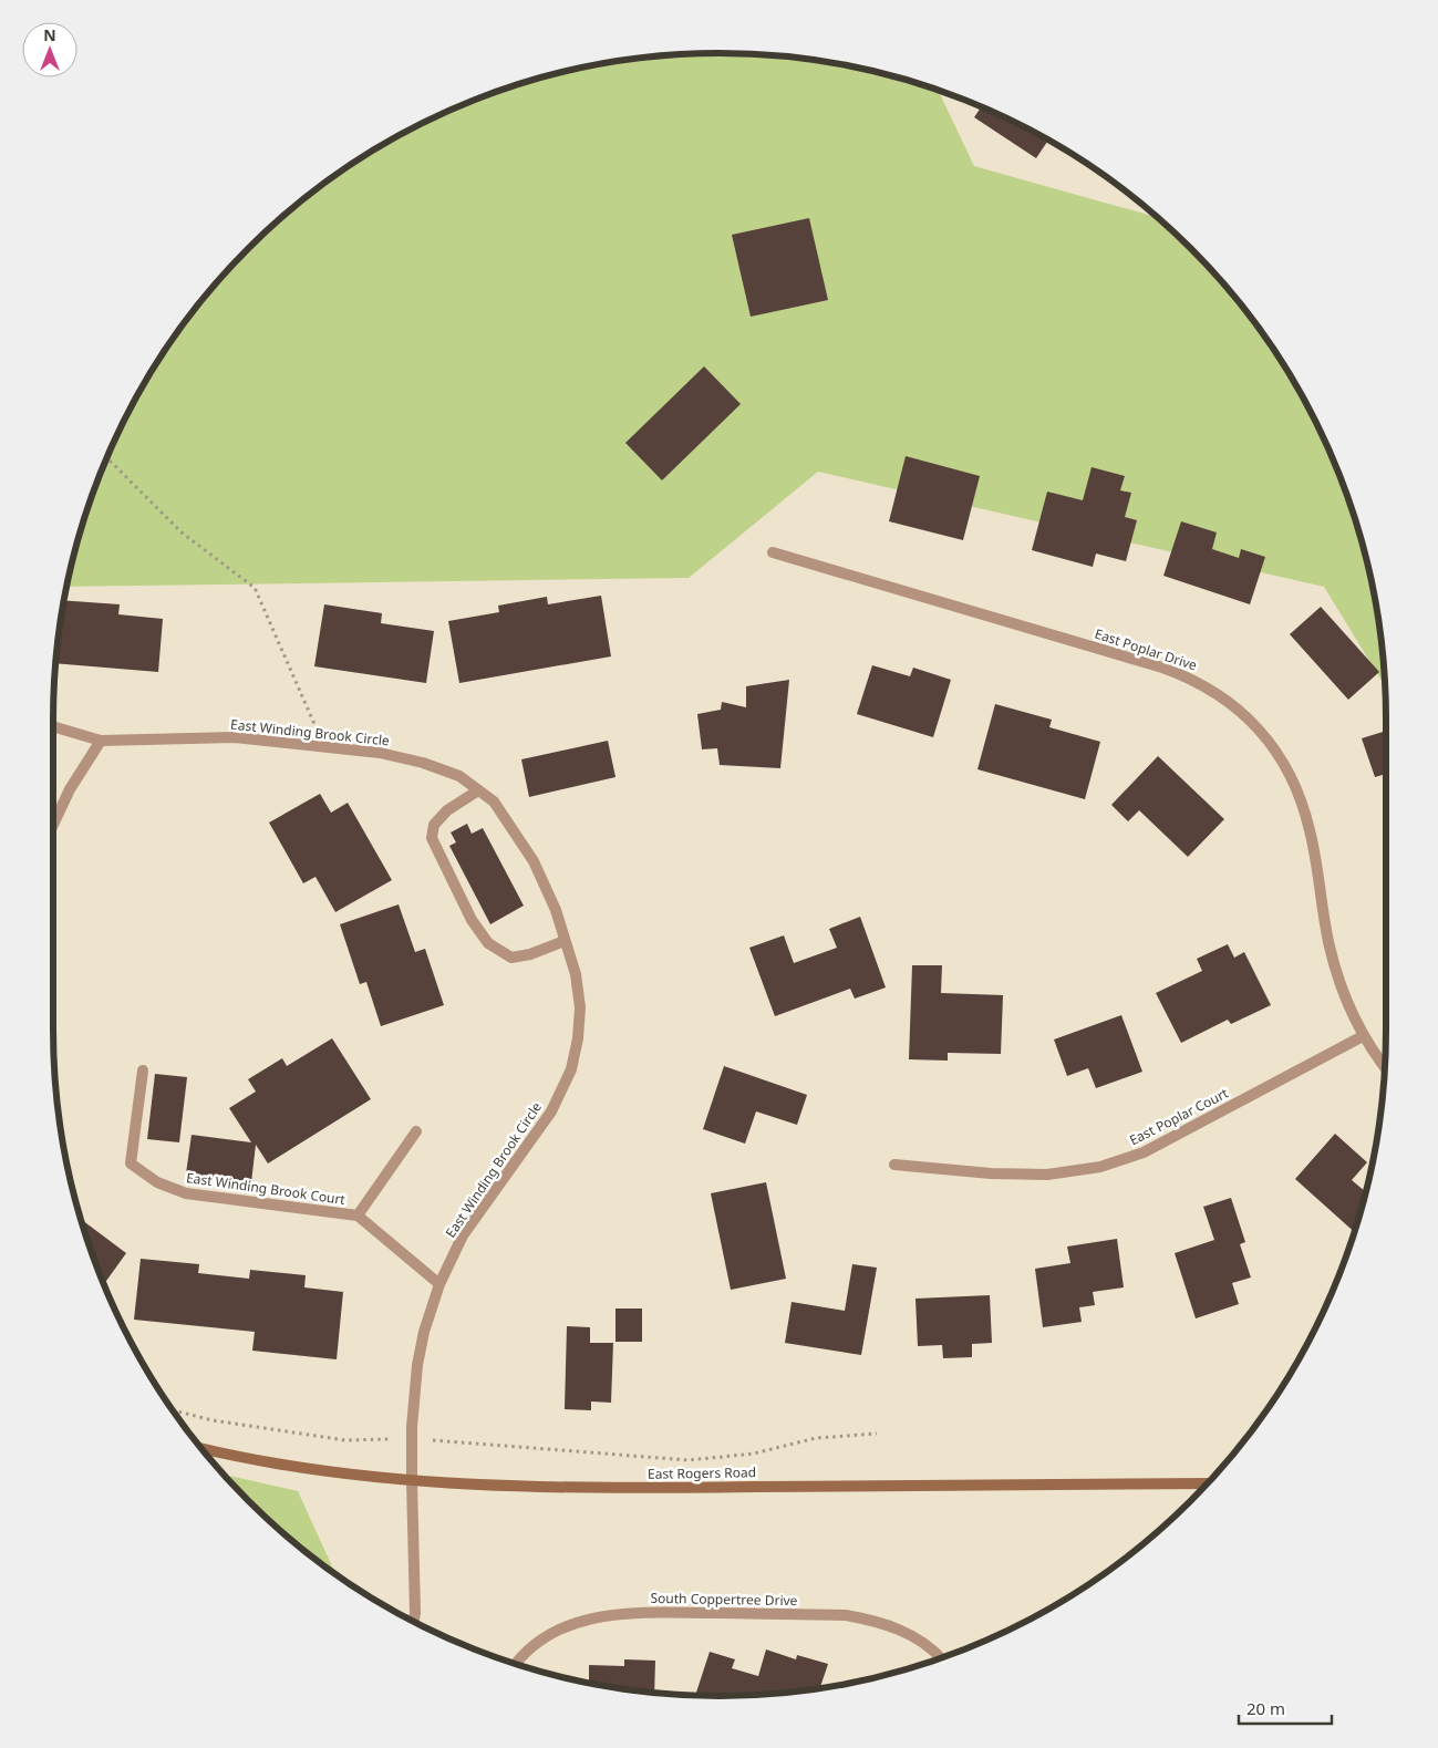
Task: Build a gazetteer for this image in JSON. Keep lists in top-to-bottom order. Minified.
{"streets":{"main road":["East Rogers Road"],"street":["East Poplar Drive","East Winding Brook Circle","East Poplar Court","East Winding Brook Court","South Coppertree Drive"]},"crossings":[["East Poplar Drive","East Poplar Court"],["East Winding Brook Circle","East Winding Brook Court"],["East Winding Brook Circle","East Rogers Road"]],"scale_bar":"20 m","north":"top"}
